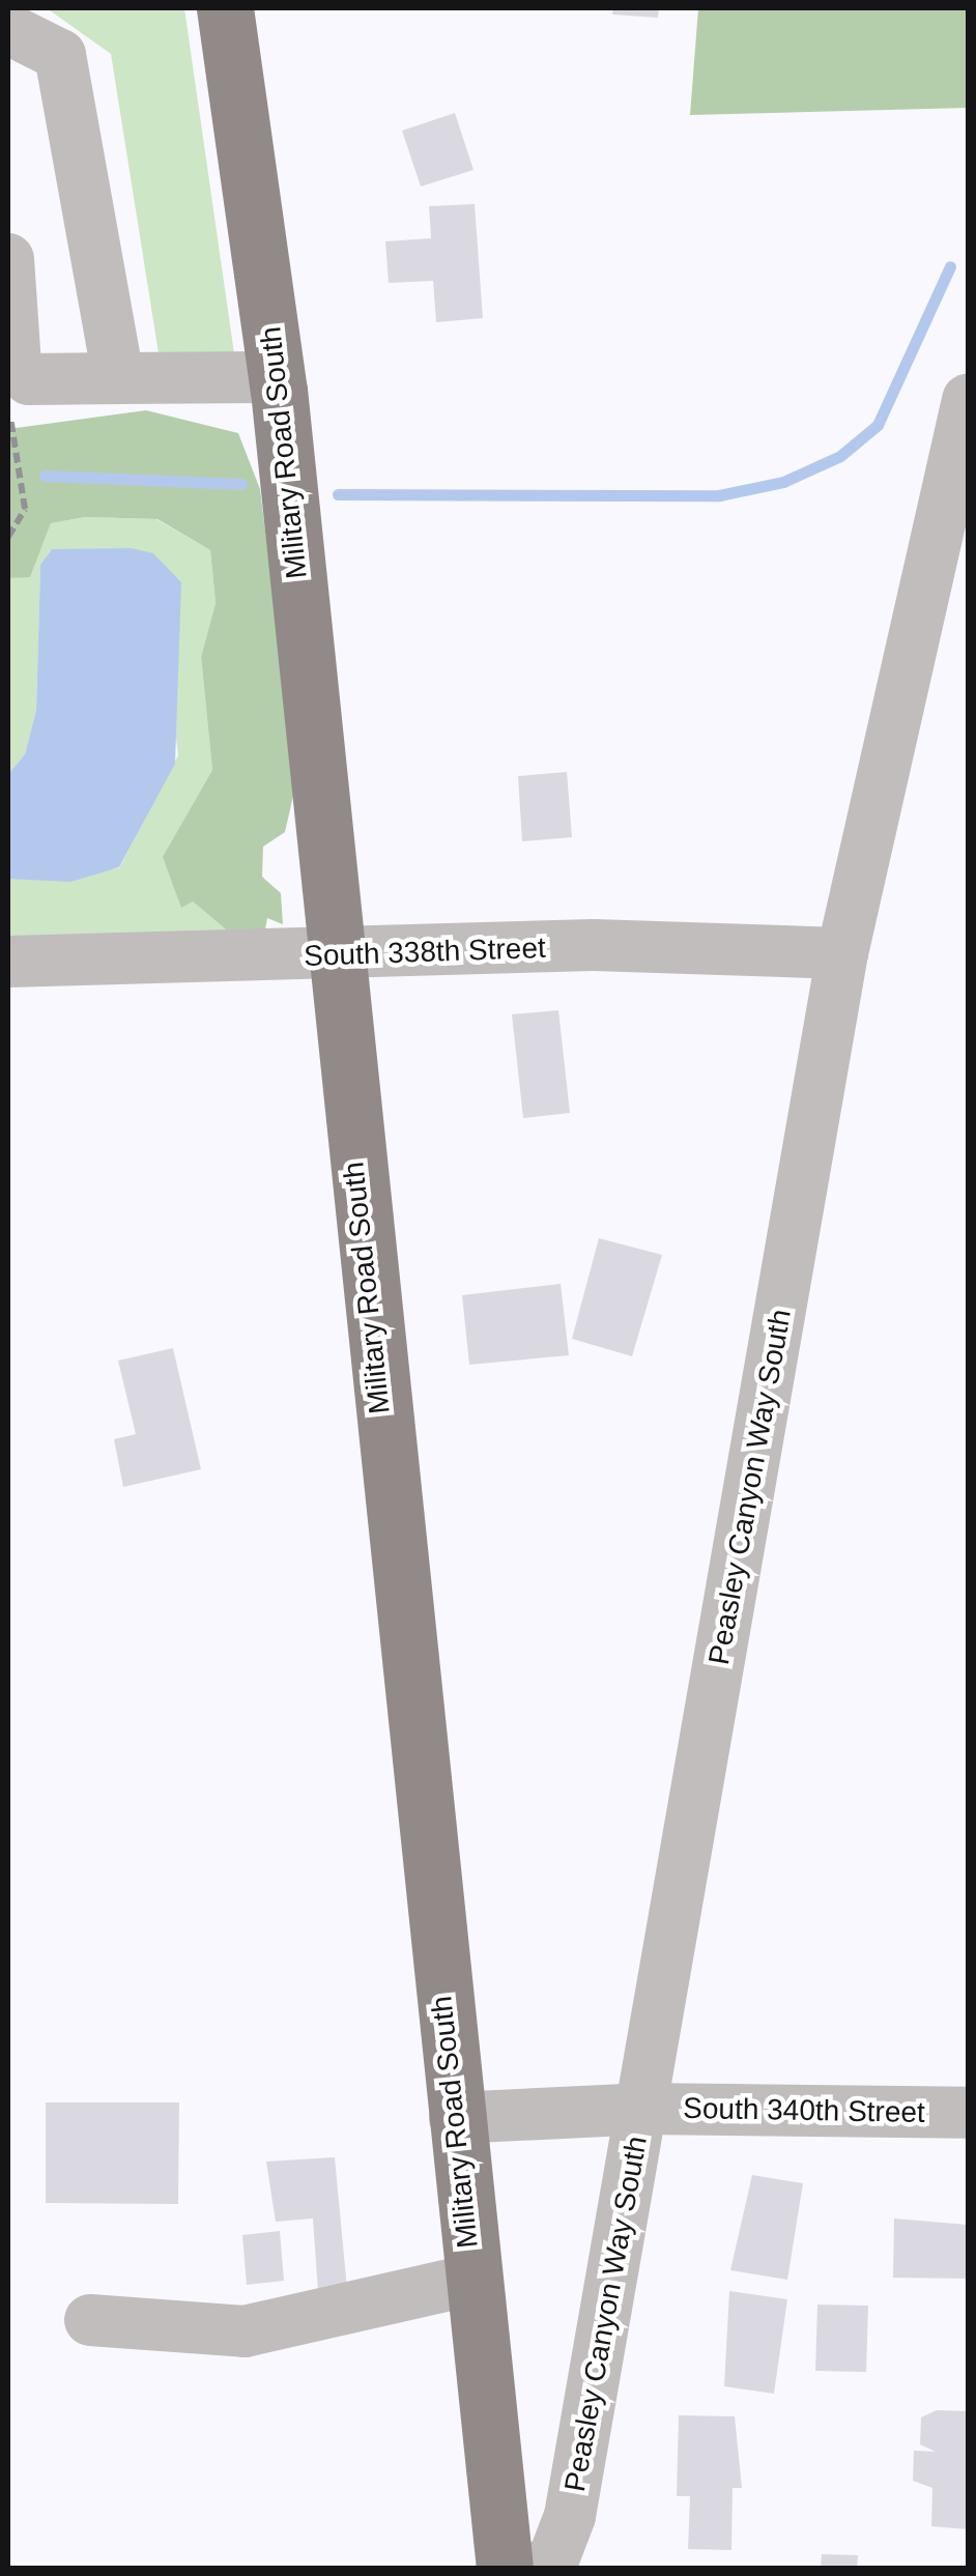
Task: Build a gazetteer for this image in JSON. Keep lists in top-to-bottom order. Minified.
{"streets":{"main road":["Military Road South"],"street":["South 338th Street","Peasley Canyon Way South","South 340th Street"]},"crossings":[["Military Road South","South 338th Street"],["Military Road South","South 340th Street"],["South 338th Street","Peasley Canyon Way South"],["Peasley Canyon Way South","South 340th Street"]]}
